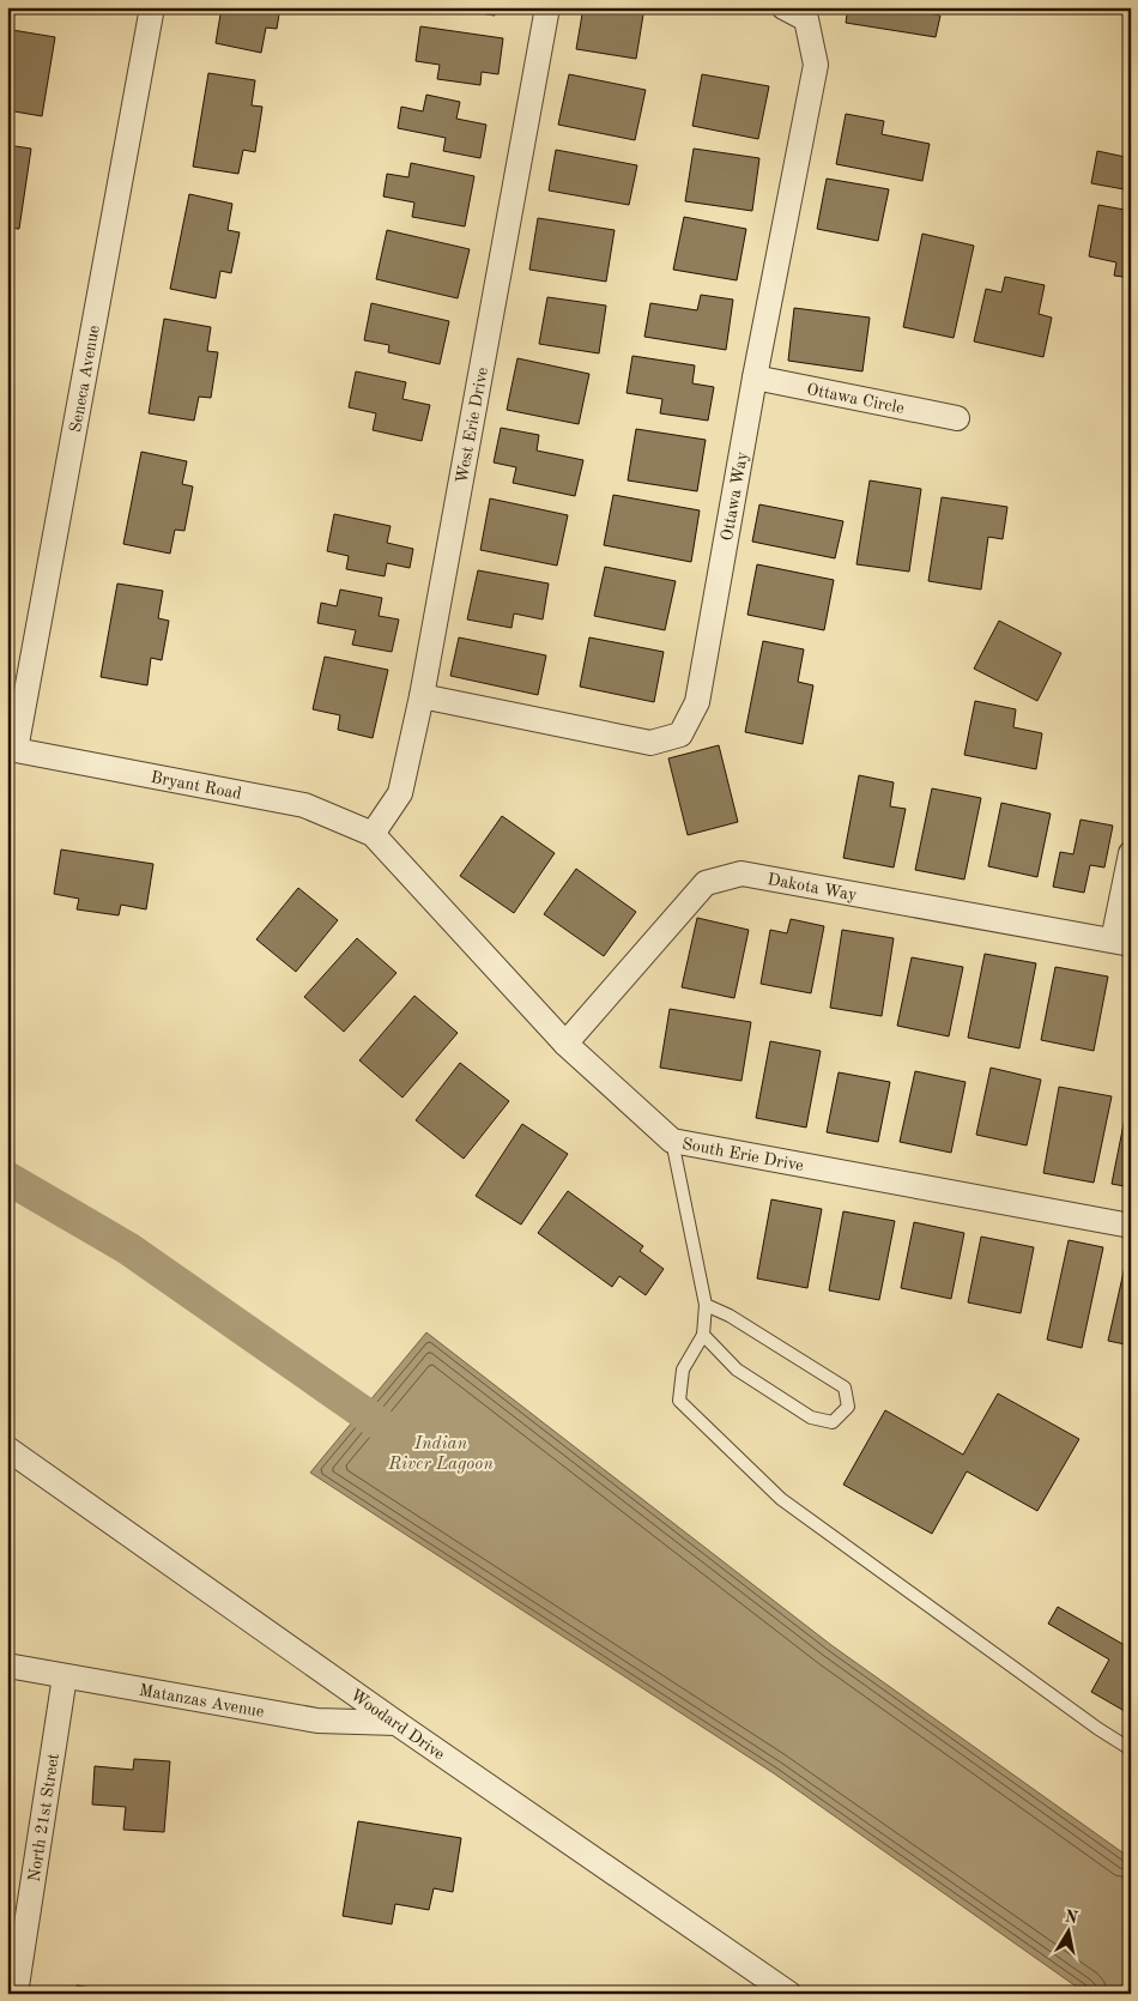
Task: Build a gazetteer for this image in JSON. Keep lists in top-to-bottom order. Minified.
{"streets":{"street":["Seneca Avenue","Ottawa Circle","West Erie Drive","Ottawa Way","Bryant Road","Dakota Way","South Erie Drive","Matanzas Avenue","Woodard Drive","North 21st Street"]},"crossings":[["Seneca Avenue","Bryant Road"],["Ottawa Circle","Ottawa Way"],["West Erie Drive","Ottawa Way"],["West Erie Drive","Bryant Road"],["West Erie Drive","South Erie Drive"],["Bryant Road","South Erie Drive"],["Dakota Way","South Erie Drive"],["Matanzas Avenue","Woodard Drive"],["Matanzas Avenue","North 21st Street"]],"water":["Indian River Lagoon"],"north":"top"}
